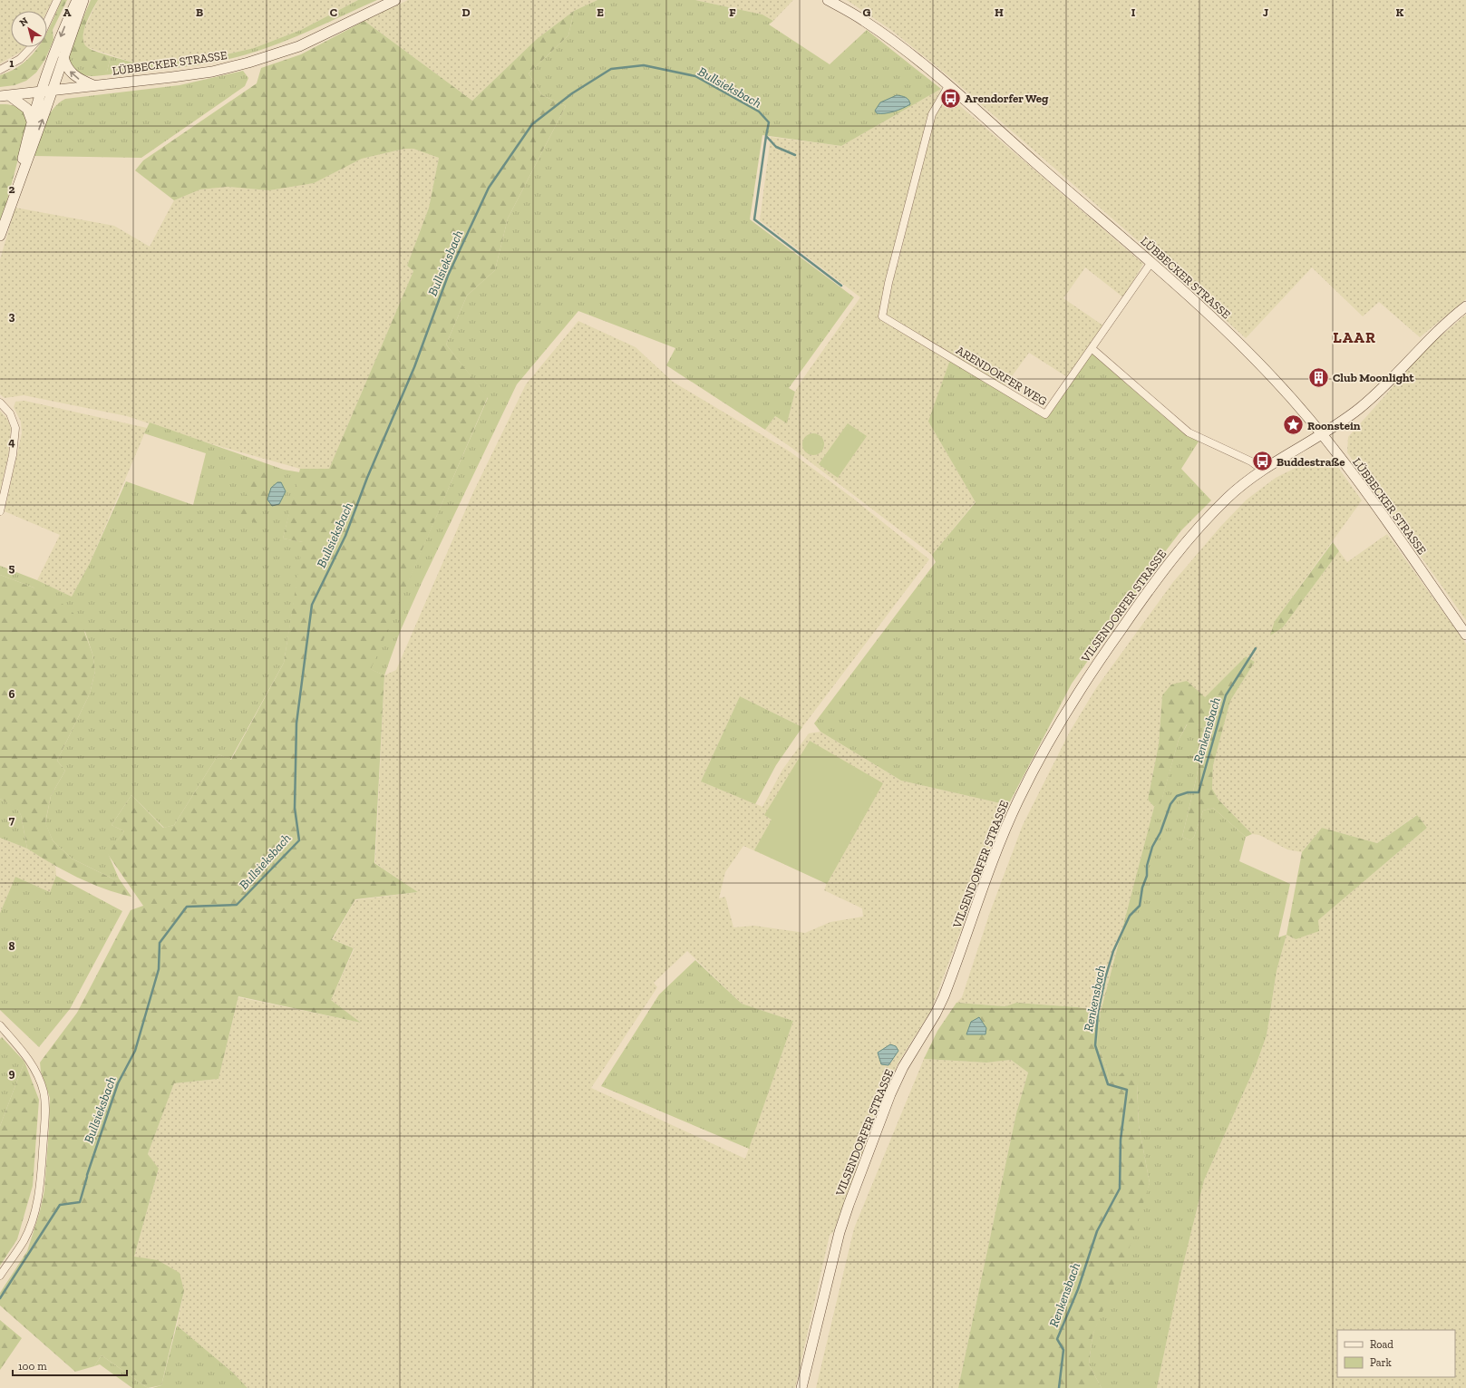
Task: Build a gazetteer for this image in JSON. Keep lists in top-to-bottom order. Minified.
{"streets":{"main road":["LÜBBECKER STRASSE","VILSENDORFER STRASSE"],"street":["ARENDORFER WEG"]},"crossings":[["LÜBBECKER STRASSE","ARENDORFER WEG"],["LÜBBECKER STRASSE","VILSENDORFER STRASSE"]],"districts":["LAAR"],"water":["Bullsieksbach","Renkensbach"],"places":{"bus stop":["Arendorfer Weg","Buddestraße"],"building":["Club Moonlight"],"place":["Roonstein"]},"legend":["Road","Park"],"scale_bar":"100 m","north":"top left","grid":{"columns":["A","B","C","D","E","F","G","H","I","J","K"],"rows":["1","2","3","4","5","6","7","8","9"]}}
